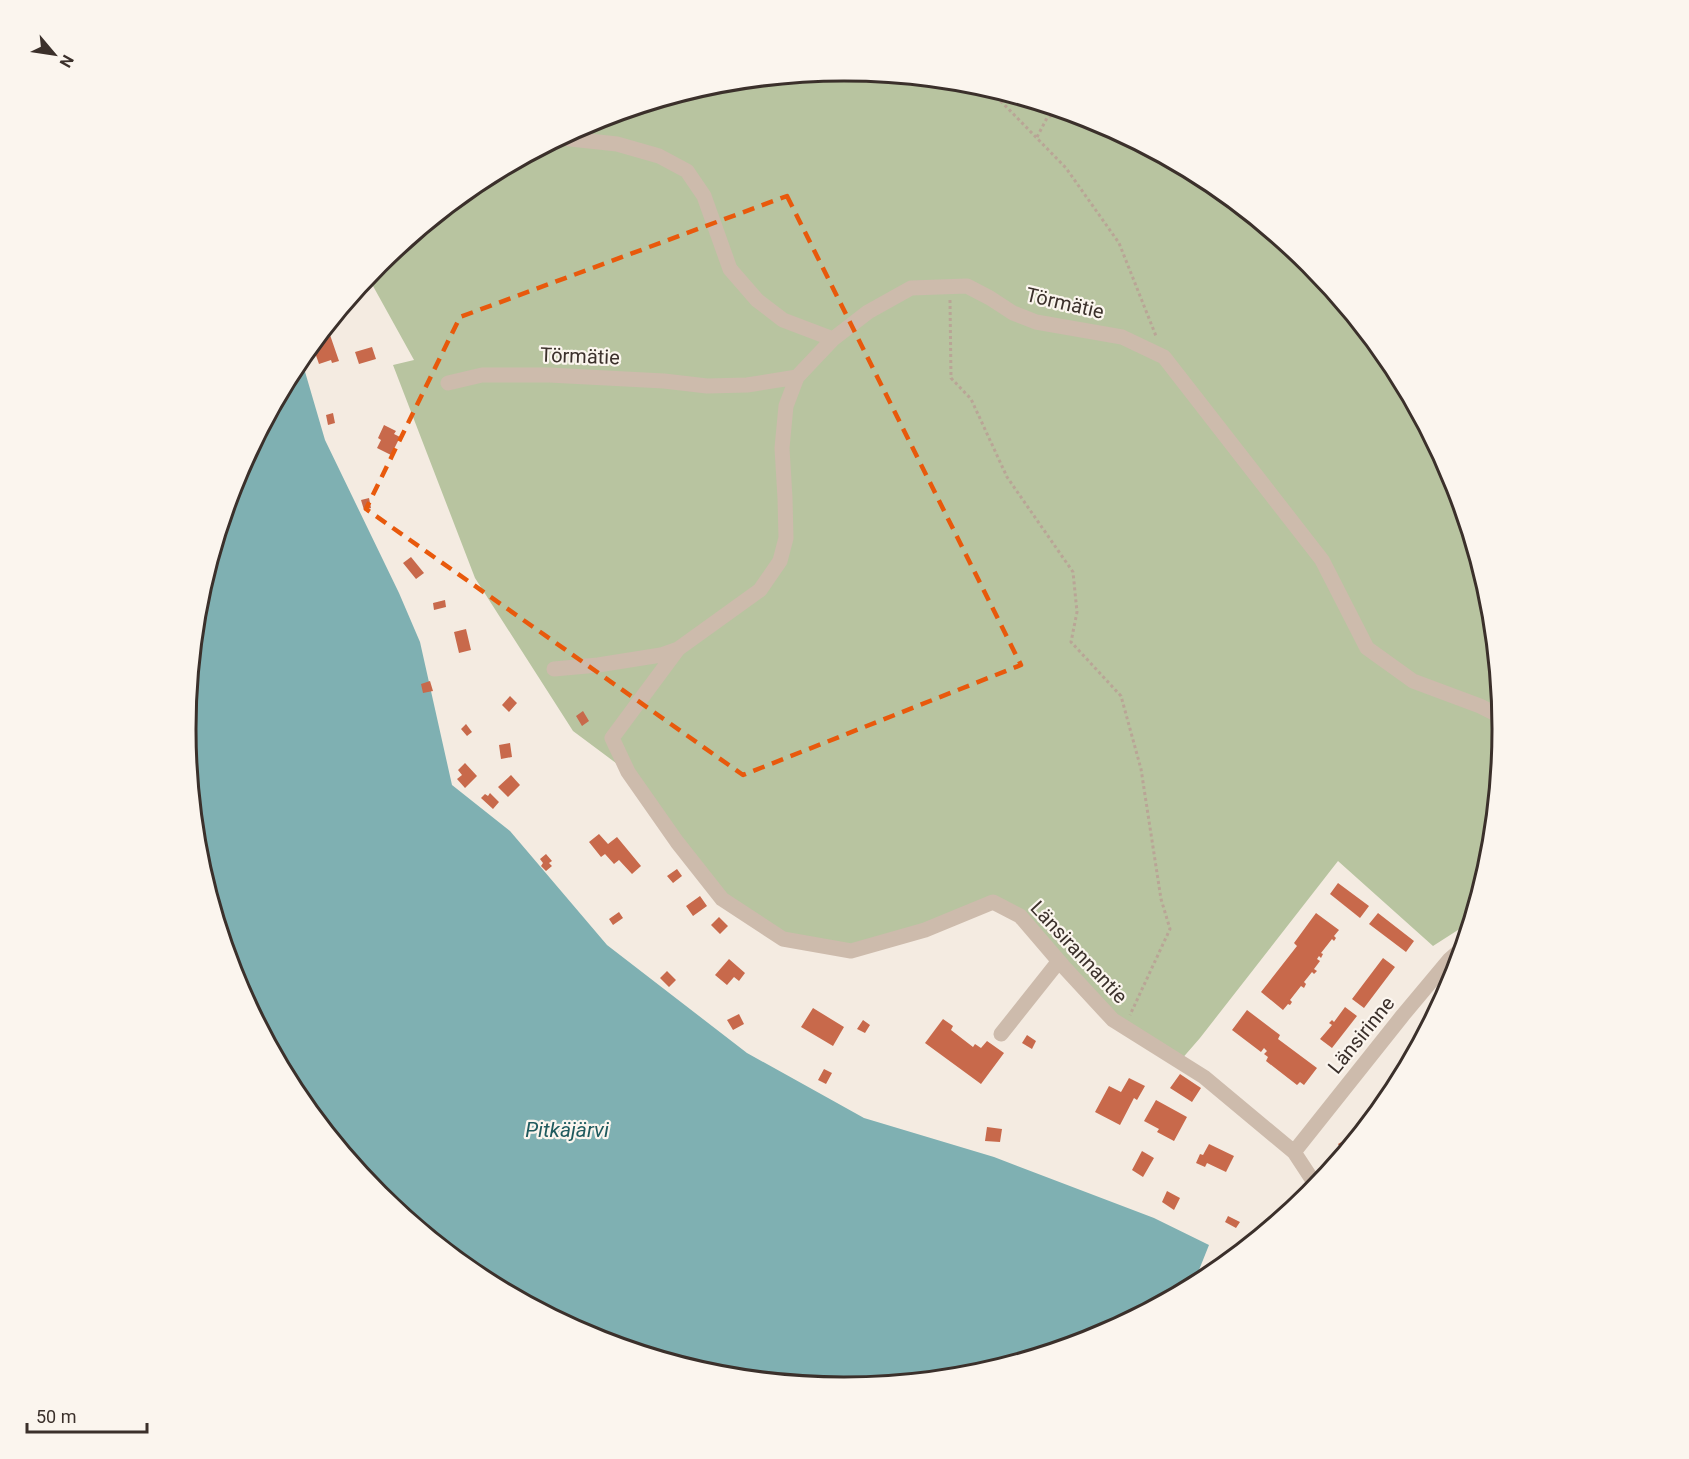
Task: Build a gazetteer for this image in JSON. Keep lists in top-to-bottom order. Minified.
{"streets":{"street":["Törmätie","Länsirannantie","Länsirinne"]},"crossings":[["Länsirannantie","Länsirinne"]],"water":["Pitkäjärvi"],"scale_bar":"50 m","north":"bottom right"}
